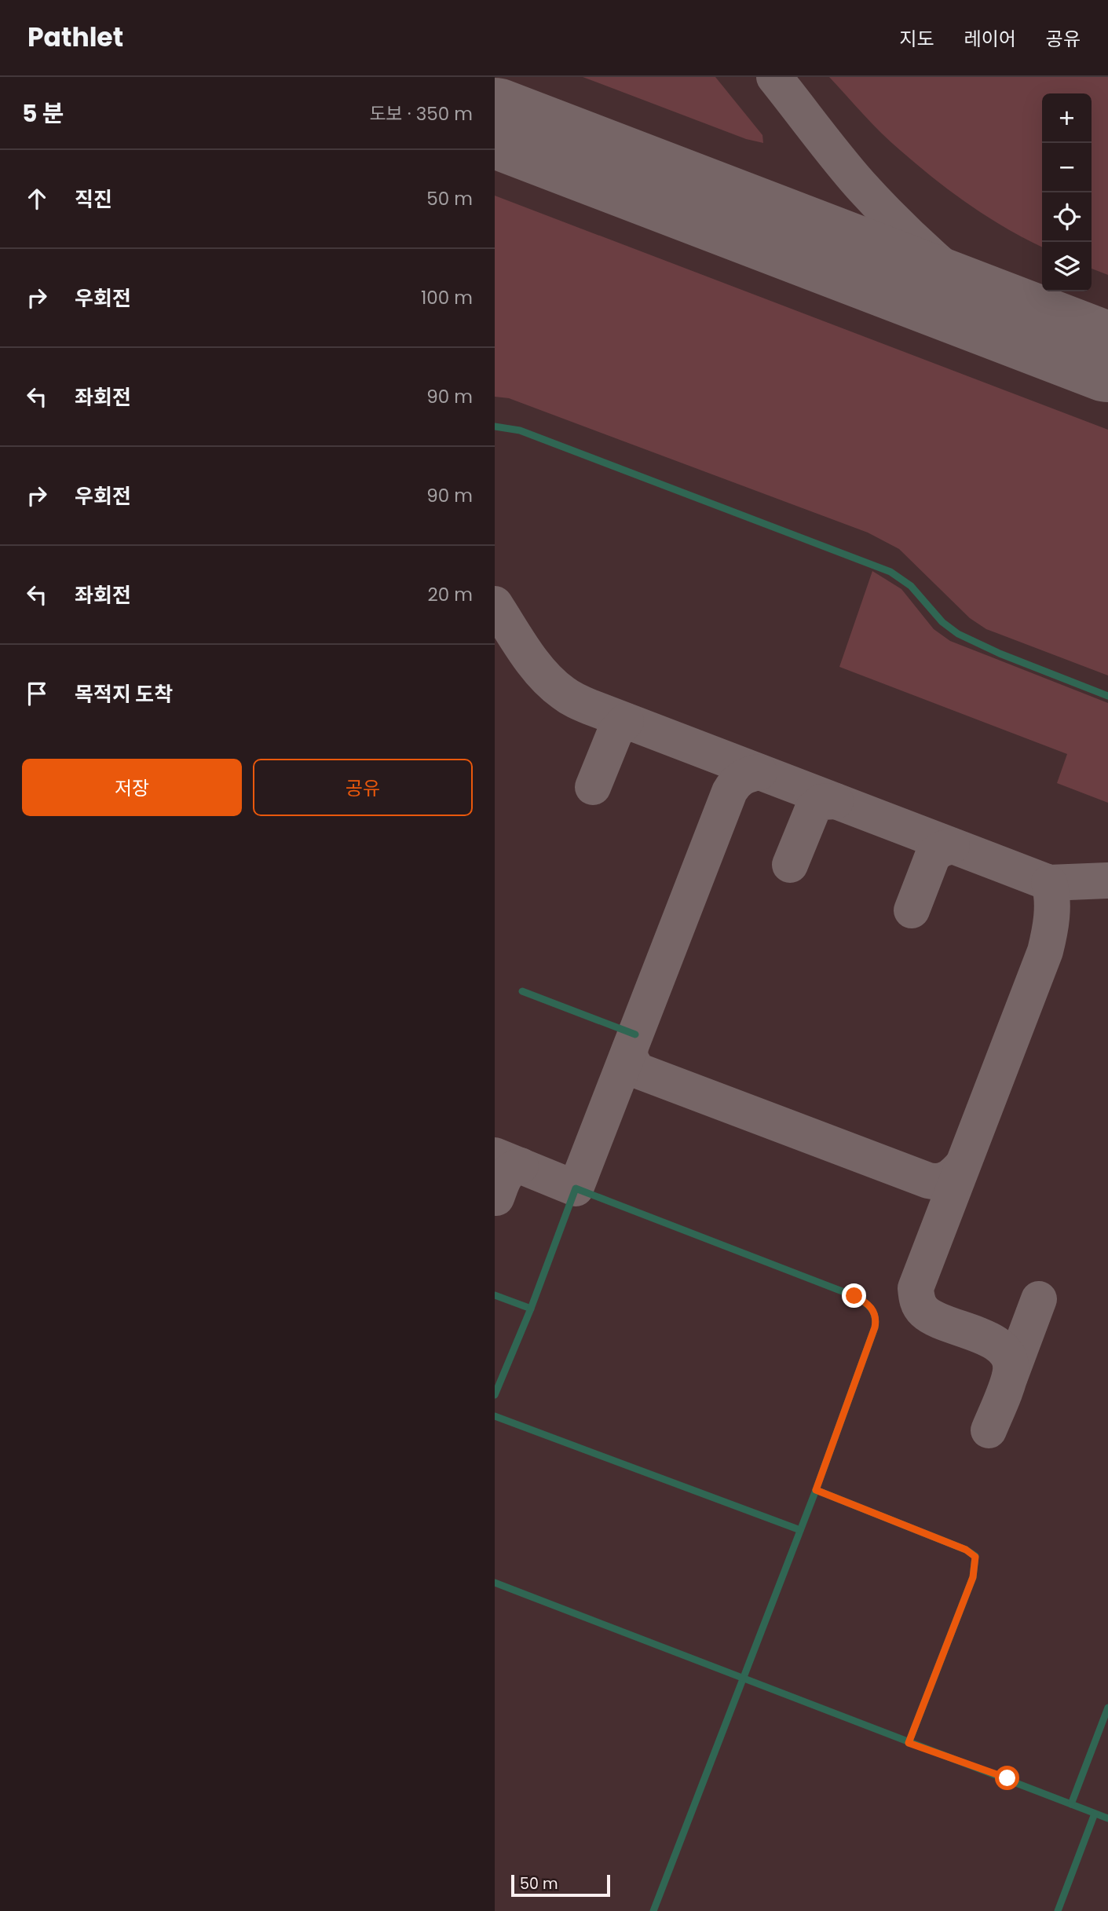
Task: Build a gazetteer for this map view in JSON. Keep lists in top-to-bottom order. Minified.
{"scale_bar":"50 m","page":{"header":"Pathlet","nav":["지도","레이어","공유"],"heading":["5 분","도보 · 350 m"],"map_buttons":["+","−"],"list":[["직진","50 m"],["우회전","100 m"],["좌회전","90 m"],["우회전","90 m"],["좌회전","20 m"],"목적지 도착"],"buttons":["저장","공유"],"scale":"50 m"}}
